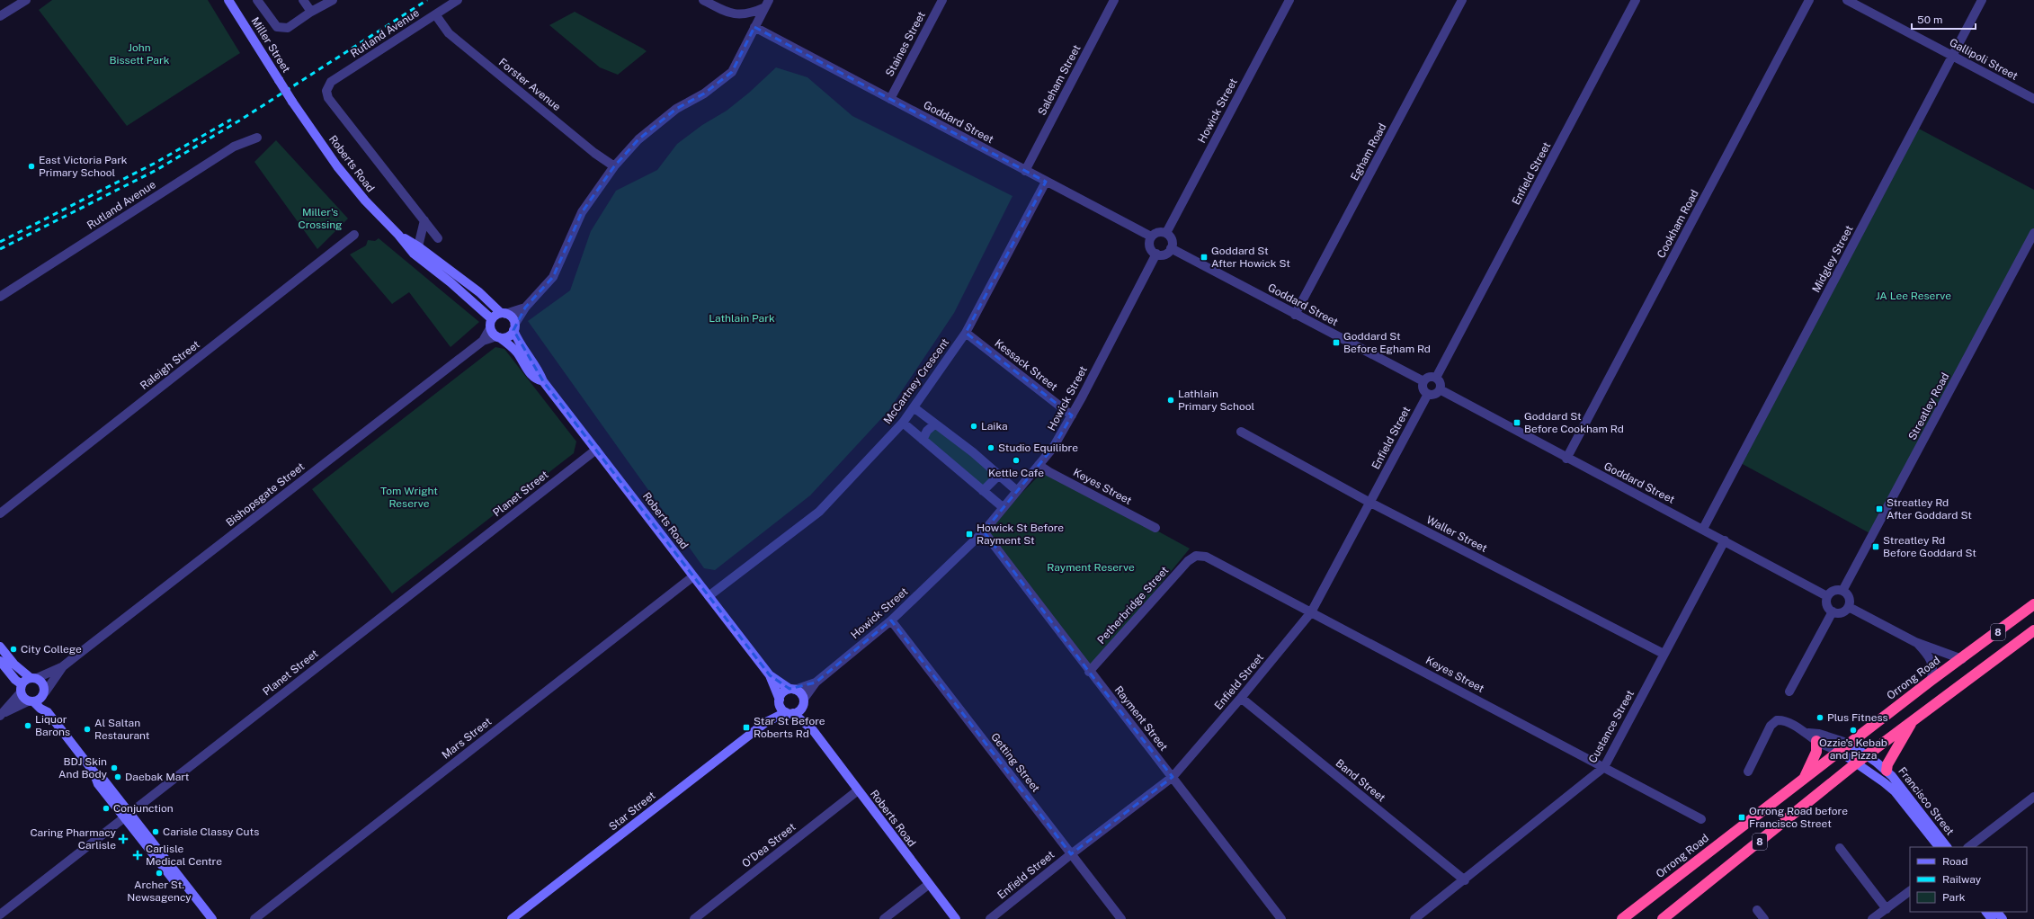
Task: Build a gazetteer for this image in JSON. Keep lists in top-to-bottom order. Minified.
{"streets":{"highway":["8","Orrong Road"],"main road":["Miller Street","Roberts Road","Francisco Street","Star Street"],"street":["Rutland Avenue","Staines Street","Gallipoli Street","Saleham Street","Forster Avenue","Howick Street","Goddard Street","Egham Road","Enfield Street","Cookham Road","Midgley Street","Raleigh Street","Kessack Street","McCartney Crescent","Streatley Road","Keyes Street","Planet Street","Bishopsgate Street","Waller Street","Petherbridge Street","Rayment Street","Custance Street","Mars Street","Getting Street","Band Street","O'Dea Street"]},"crossings":[["Rutland Avenue","Forster Avenue"],["Rutland Avenue","Roberts Road"],["Staines Street","Goddard Street"],["Miller Street","Roberts Road"],["Gallipoli Street","Midgley Street"],["Saleham Street","Goddard Street"],["Howick Street","Goddard Street"],["Howick Street","Roberts Road"],["Howick Street","Kessack Street"],["Howick Street","Keyes Street"],["Howick Street","Rayment Street"],["Howick Street","Getting Street"],["Howick Street","Star Street"],["Goddard Street","Egham Road"],["Goddard Street","Enfield Street"],["Goddard Street","Cookham Road"],["Goddard Street","Midgley Street"],["Goddard Street","McCartney Crescent"],["Goddard Street","Streatley Road"],["Goddard Street","Custance Street"],["Roberts Road","McCartney Crescent"],["Roberts Road","Planet Street"],["Roberts Road","Bishopsgate Street"],["Roberts Road","Mars Street"],["Roberts Road","Star Street"],["Roberts Road","O'Dea Street"],["Enfield Street","Keyes Street"],["Enfield Street","Waller Street"],["Enfield Street","Rayment Street"],["Enfield Street","Getting Street"],["Enfield Street","Band Street"],["Kessack Street","McCartney Crescent"],["Keyes Street","Petherbridge Street"],["Keyes Street","Custance Street"],["Waller Street","Custance Street"],["Petherbridge Street","Rayment Street"],["8","Francisco Street"],["Orrong Road","Francisco Street"],["Custance Street","Band Street"]],"parks":["John Bissett Park","Miller's Crossing","JA Lee Reserve","Lathlain Park","Tom Wright Reserve","Rayment Reserve"],"places":{"other":["East Victoria Park Primary School","Lathlain Primary School","Laika","Studio Equilibre","Kettle Cafe","City College","Plus Fitness","Liquor Barons","Al Saltan Restaurant","Ozzie's Kebab and Pizza","BDJ Skin And Body","Daebak Mart","Conjunction","Carisle Classy Cuts","Archer St. Newsagency"],"transit":["Goddard St After Howick St","Goddard St Before Egham Rd","Goddard St Before Cookham Rd","Streatley Rd After Goddard St","Howick St Before Rayment St","Streatley Rd Before Goddard St","Star St Before Roberts Rd","Orrong Road before Francisco Street"],"health":["Caring Pharmacy Carlisle","Carlisle Medical Centre"]},"legend":["Road","Railway","Park"],"scale_bar":"50 m"}
